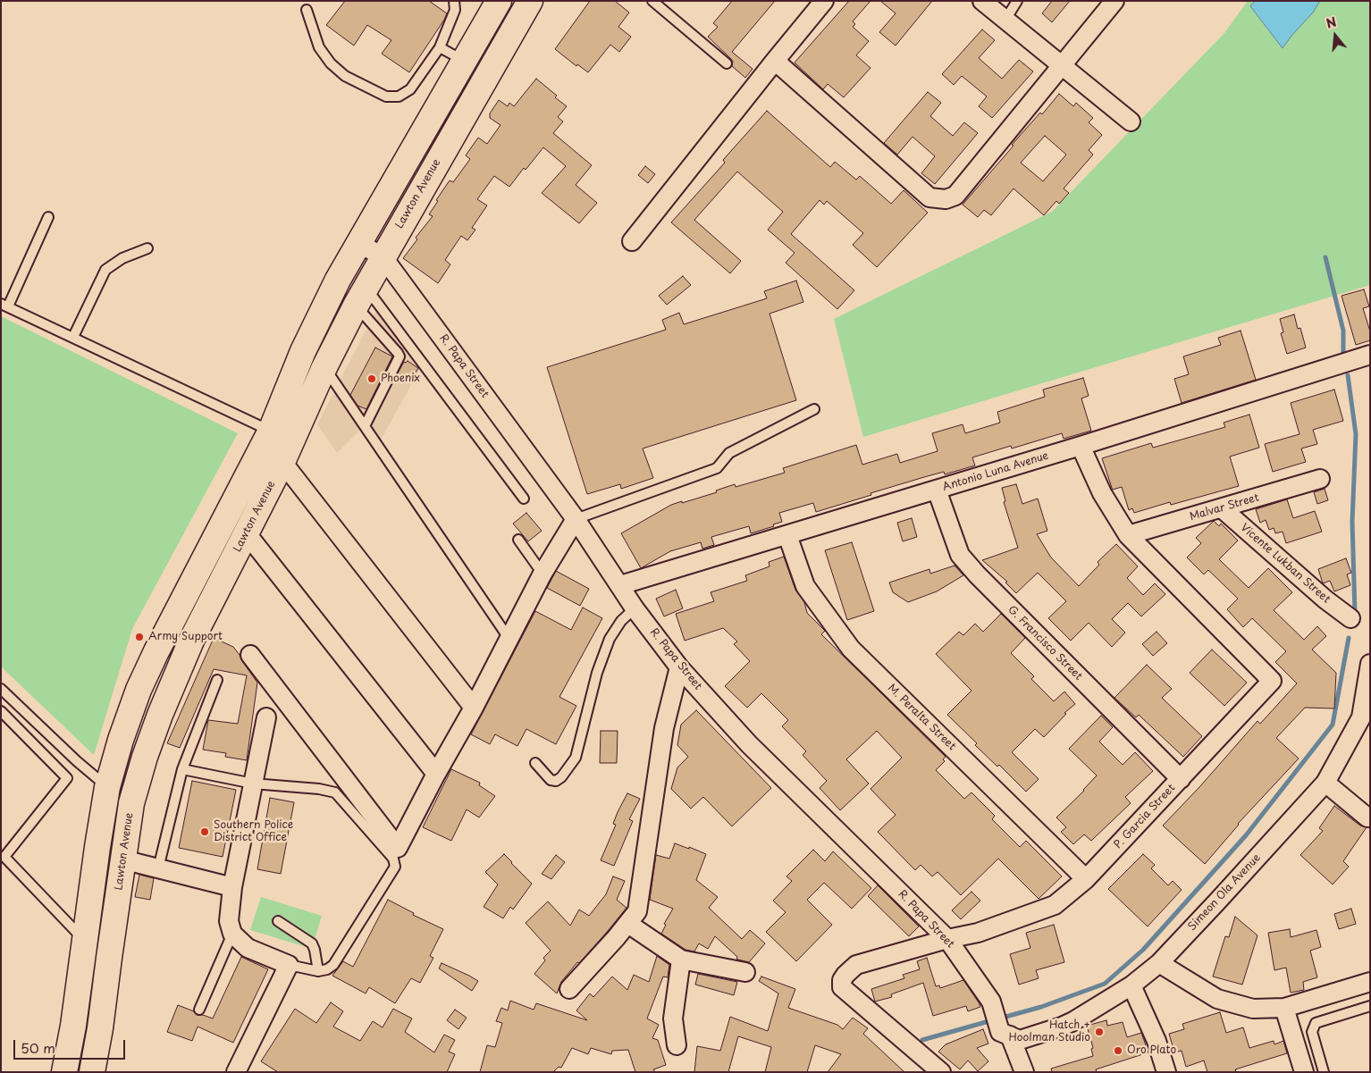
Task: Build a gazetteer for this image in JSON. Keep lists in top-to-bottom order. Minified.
{"streets":{"main road":["Lawton Avenue"],"street":["R. Papa Street","Antonio Luna Avenue","Malvar Street","Vicente Lukban Street","G. Francisco Street","M. Peralta Street","P. Garcia Street","Simeon Ola Avenue"]},"crossings":[["Lawton Avenue","R. Papa Street"],["R. Papa Street","Antonio Luna Avenue"],["R. Papa Street","P. Garcia Street"],["R. Papa Street","Simeon Ola Avenue"],["Antonio Luna Avenue","G. Francisco Street"],["Antonio Luna Avenue","M. Peralta Street"],["Antonio Luna Avenue","P. Garcia Street"],["Malvar Street","Vicente Lukban Street"],["Malvar Street","P. Garcia Street"],["G. Francisco Street","P. Garcia Street"],["M. Peralta Street","P. Garcia Street"]],"places":["Phoenix","Army Support","Southern Police District Office","Hatch + Hoolman Studio","Oro Plato"],"scale_bar":"50 m","north":"top"}
